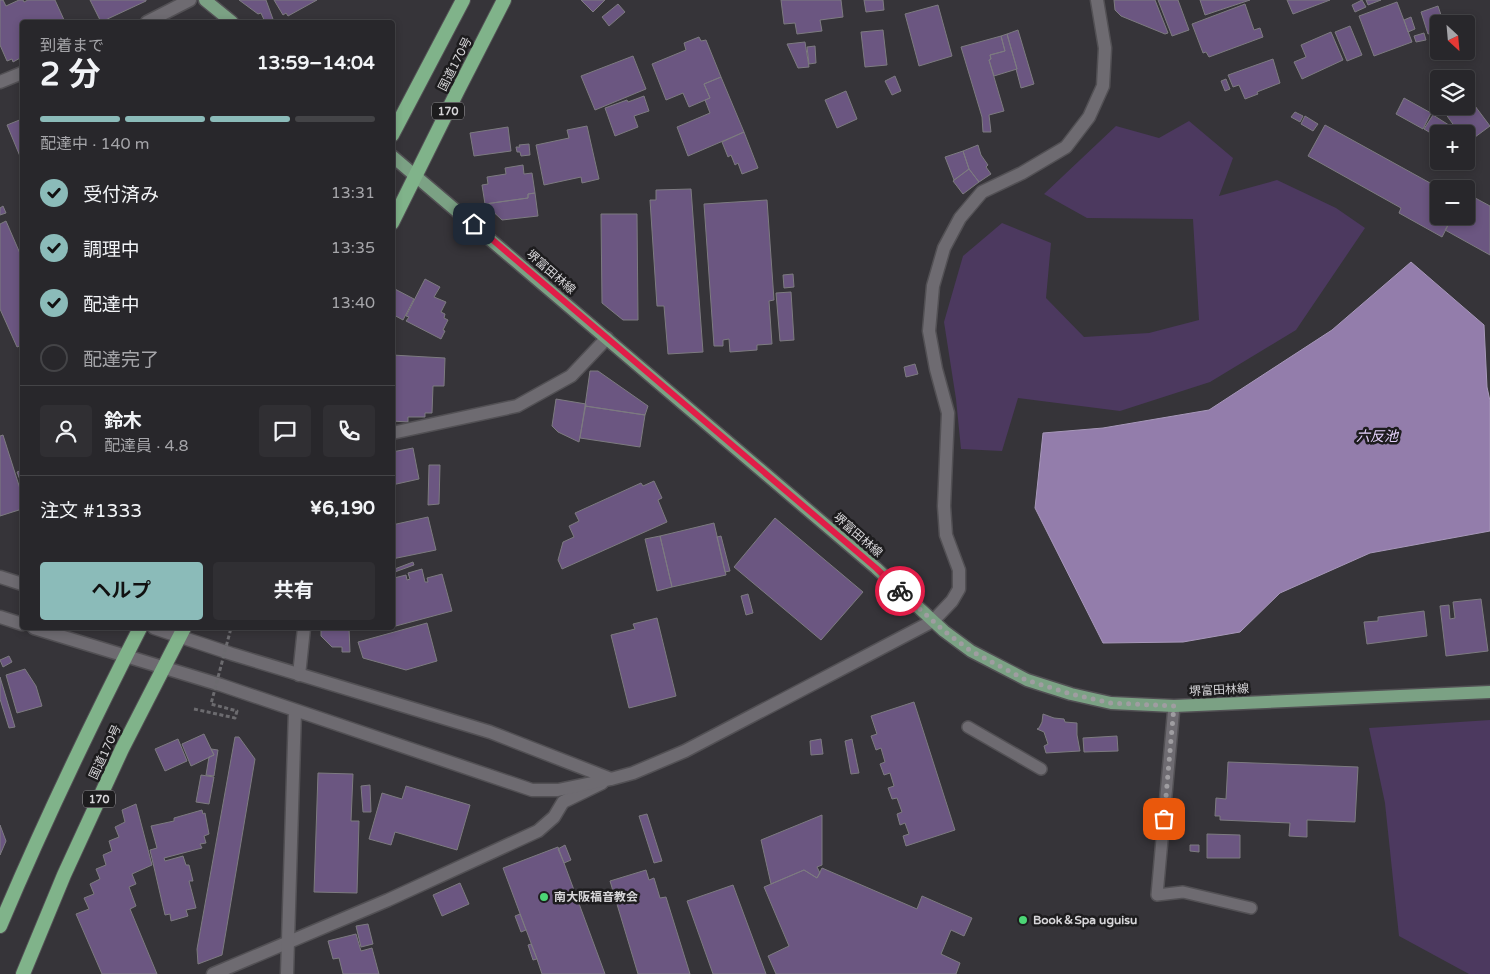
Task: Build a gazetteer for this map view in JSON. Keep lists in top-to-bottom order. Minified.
{"streets":{"highway":["国道170号","170"],"main road":["堺富田林線"]},"crossings":[["国道170号","堺富田林線"]],"water":["六反池"],"places":["南大阪福音教会","Book＆Spa uguisu"],"north":"bottom right","page":{"map_buttons":["+","−"],"heading":["2 分","到着まで","13:59–14:04"],"panel":["鈴木","配達員 · 4.8","注文 #1333","¥6,190"],"bar":"配達中 · 140 m","list":[["受付済み","13:31"],["調理中","13:35"],["配達中","13:40"],"配達完了"],"buttons":["ヘルプ","共有"]}}
